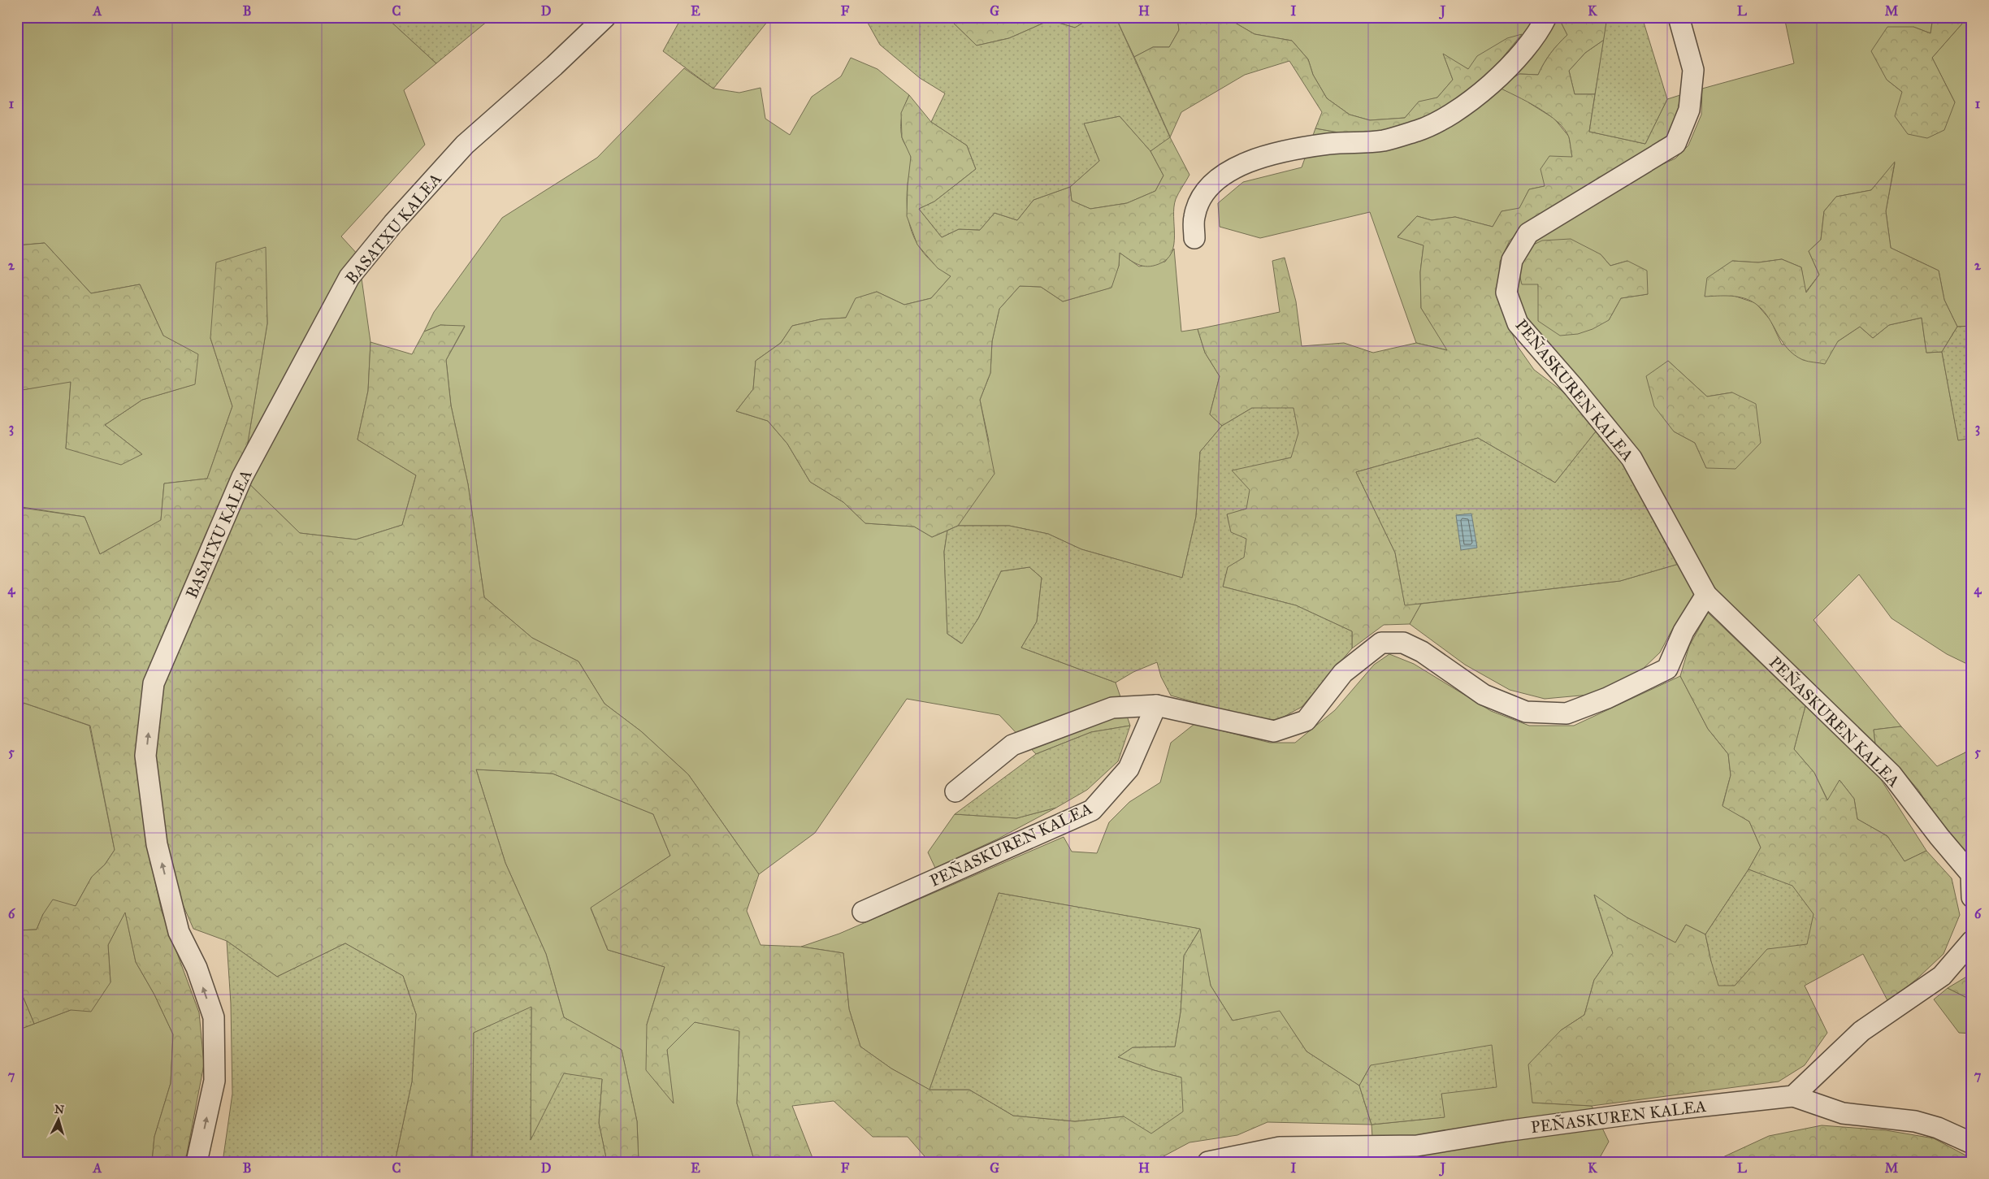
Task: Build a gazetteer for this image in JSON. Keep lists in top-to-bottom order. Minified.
{"streets":{"street":["BASATXU KALEA","PEÑASKUREN KALEA"]},"one_way":["BASATXU KALEA"],"north":"top","grid":{"columns":["A","B","C","D","E","F","G","H","I","J","K","L","M"],"rows":["1","2","3","4","5","6","7"]}}
